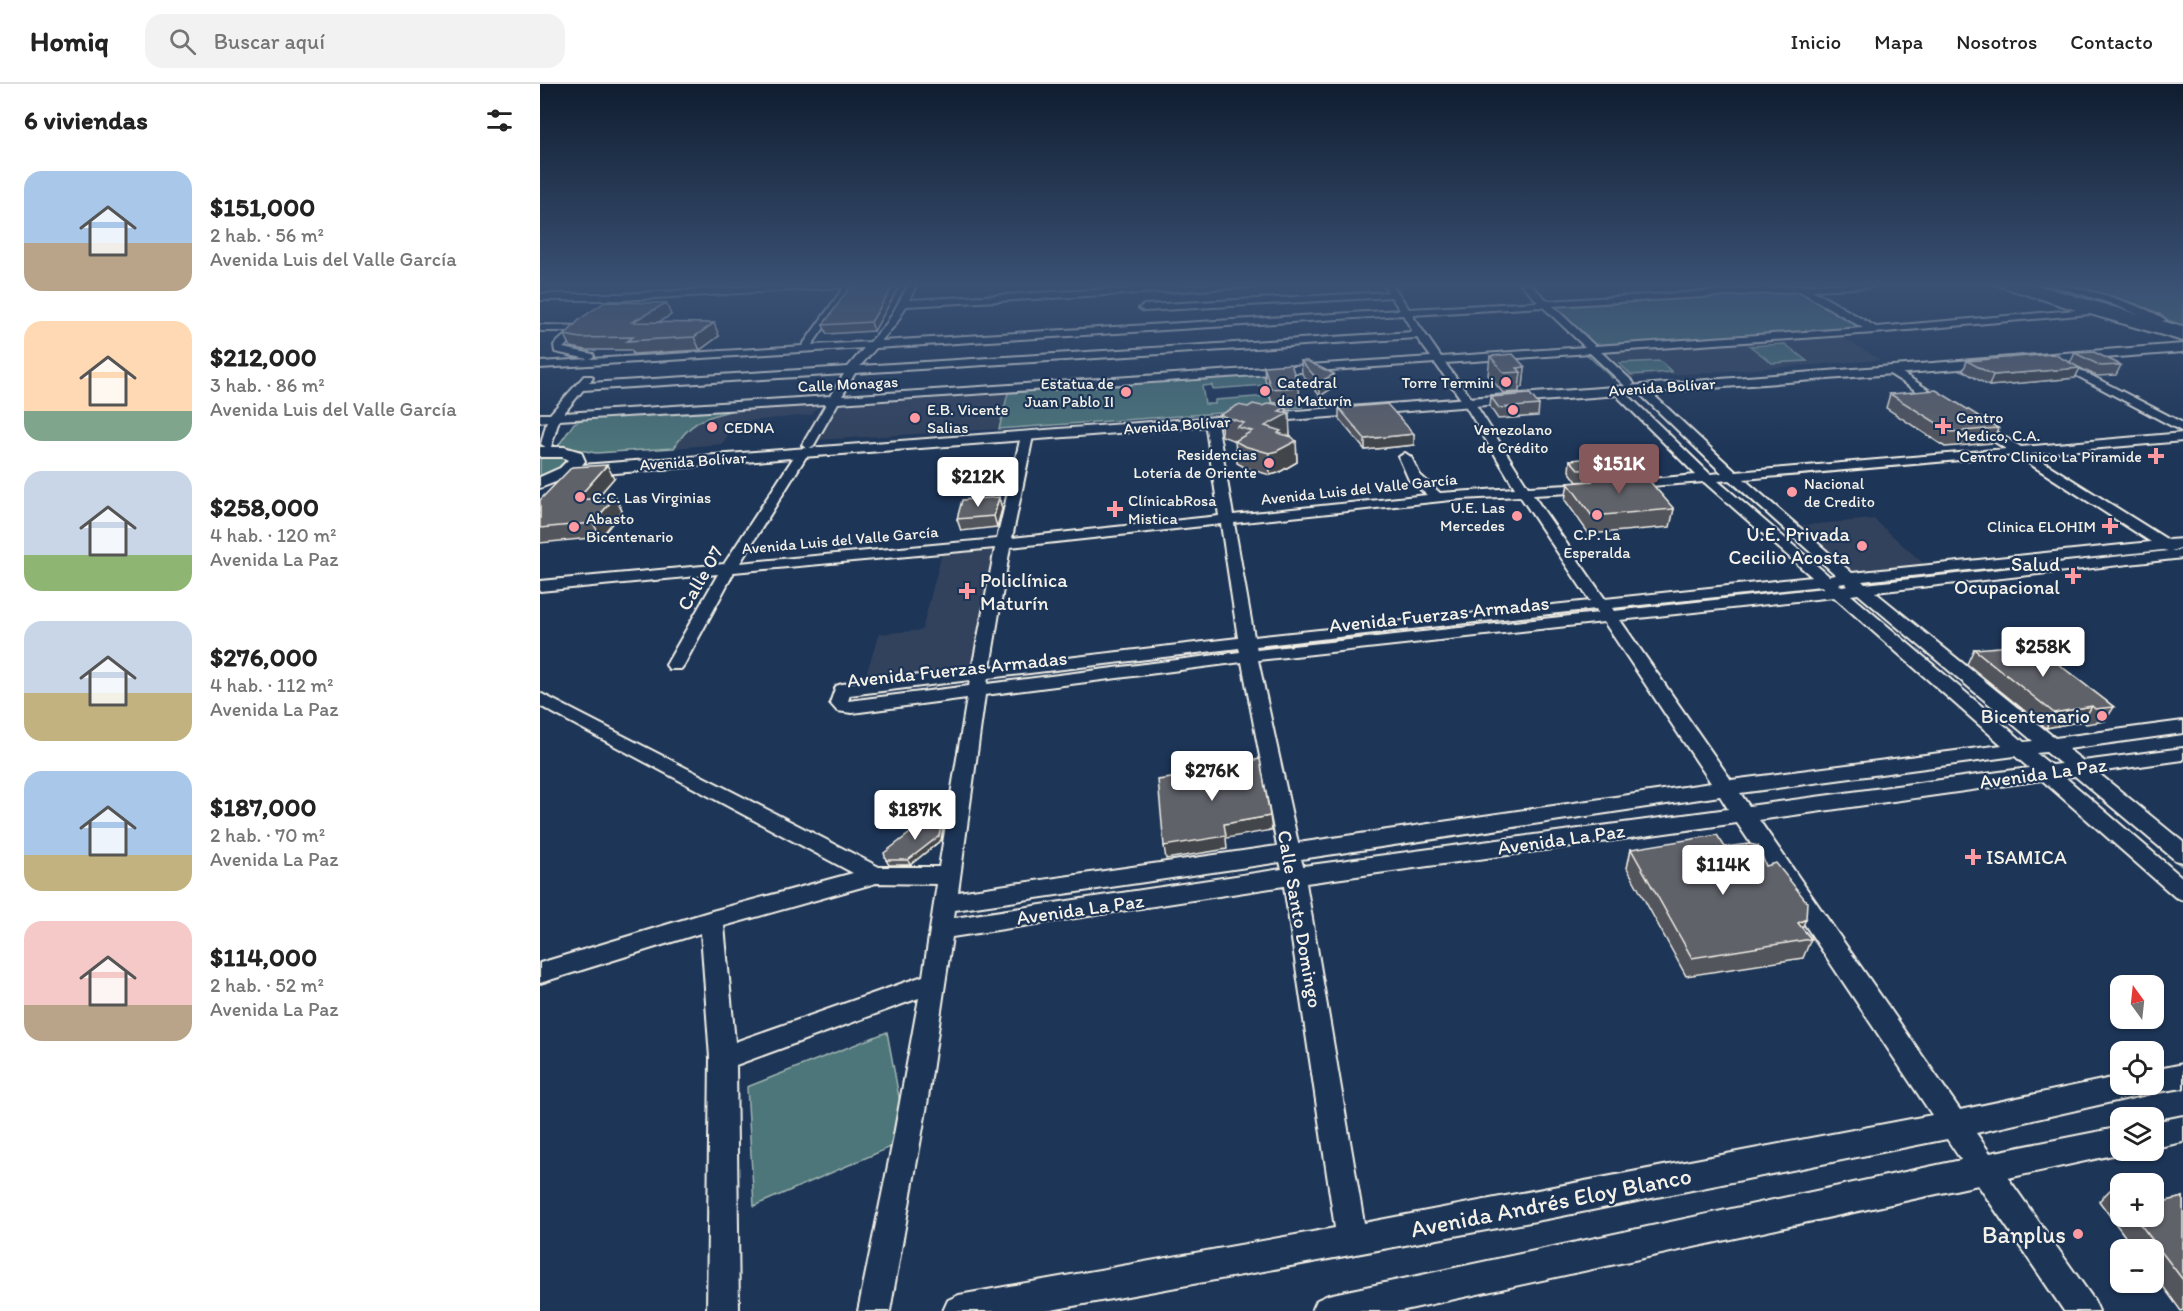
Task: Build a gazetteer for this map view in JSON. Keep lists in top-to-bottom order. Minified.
{"streets":{"street":["Calle Monagas","Avenida Bolívar","Avenida Luis del Valle García","Calle 07","Avenida Fuerzas Armadas","Avenida La Paz","Calle Santo Domingo","Avenida Andrés Eloy Blanco"]},"crossings":[["Calle Monagas","Calle 07"],["Avenida Bolívar","Calle 07"],["Avenida Bolívar","Calle Santo Domingo"],["Avenida Luis del Valle García","Calle 07"],["Avenida Luis del Valle García","Calle Santo Domingo"],["Avenida Fuerzas Armadas","Calle Santo Domingo"],["Avenida La Paz","Calle Santo Domingo"],["Calle Santo Domingo","Avenida Andrés Eloy Blanco"]],"places":{"other":["Torre Termini","Catedral de Maturín","Estatua de Juan Pablo II","Venezolano de Crédito","E.B. Vicente Salias","CEDNA","Residencias Lotería de Oriente","Nacional de Credito","C.C. Las Virginias","C.P. La Esperalda","U.E. Las Mercedes","Abasto Bicentenario","U.E. Privada Cecilio Acosta","Bicentenario","Banplus"],"health":["Centro Medico, C.A.","Centro Clinico La Piramide","ClínicabRosa Mistica","Clinica ELOHIM","Salud Ocupacional","Policlínica Maturín","ISAMICA"]},"north":"top","page":{"header":"Homiq","search":"Buscar aquí","nav":["Inicio","Mapa","Nosotros","Contacto"],"heading":"6 viviendas","list":[{"name":"$151,000","note":"2 hab. · 56 m² · Avenida Luis del Valle García"},{"name":"$212,000","note":"3 hab. · 86 m² · Avenida Luis del Valle García"},{"name":"$258,000","note":"4 hab. · 120 m² · Avenida La Paz"},{"name":"$276,000","note":"4 hab. · 112 m² · Avenida La Paz"},{"name":"$187,000","note":"2 hab. · 70 m² · Avenida La Paz"},{"name":"$114,000","note":"2 hab. · 52 m² · Avenida La Paz"}],"price":["$151K","$212K","$258K","$276K","$187K","$114K"],"map_buttons":["+","−"]}}
